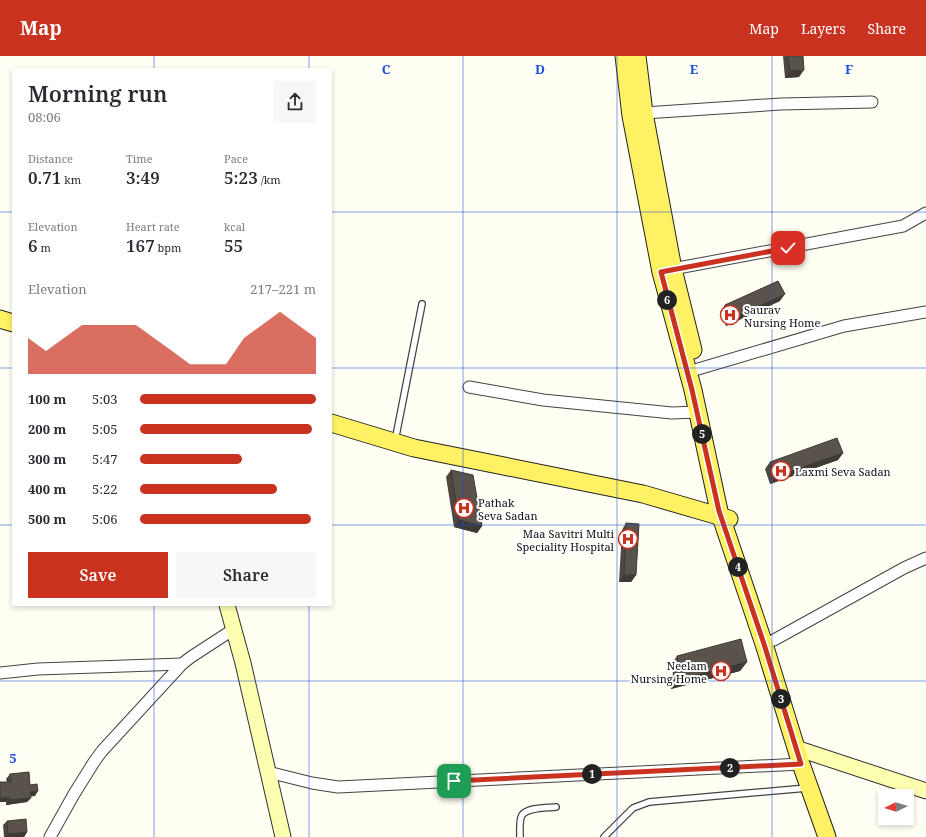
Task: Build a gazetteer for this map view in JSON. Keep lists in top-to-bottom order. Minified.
{"places":{"hospital":["Saurav Nursing Home","Laxmi Seva Sadan","Pathak Seva Sadan","Maa Savitri Multi Speciality Hospital","Neelam Nursing Home"]},"north":"left","page":{"header":"Map","nav":["Map","Layers","Share"],"heading":["Morning run","08:06"],"stats":[["Distance","0.71 km"],["Time","3:49"],["Pace","5:23 /km"],["Elevation","6 m"],["Heart rate","167 bpm"],["kcal","55"]],"chart":["Elevation","217–221 m"],"pins":["6","5","4","3","2","1"],"list":[{"name":"100 m","note":"5:03"},{"name":"200 m","note":"5:05"},{"name":"300 m","note":"5:47"},{"name":"400 m","note":"5:22"},{"name":"500 m","note":"5:06"}],"buttons":["Save","Share"]},"grid":{"columns":["C","D","E","F"],"rows":["5"]}}
